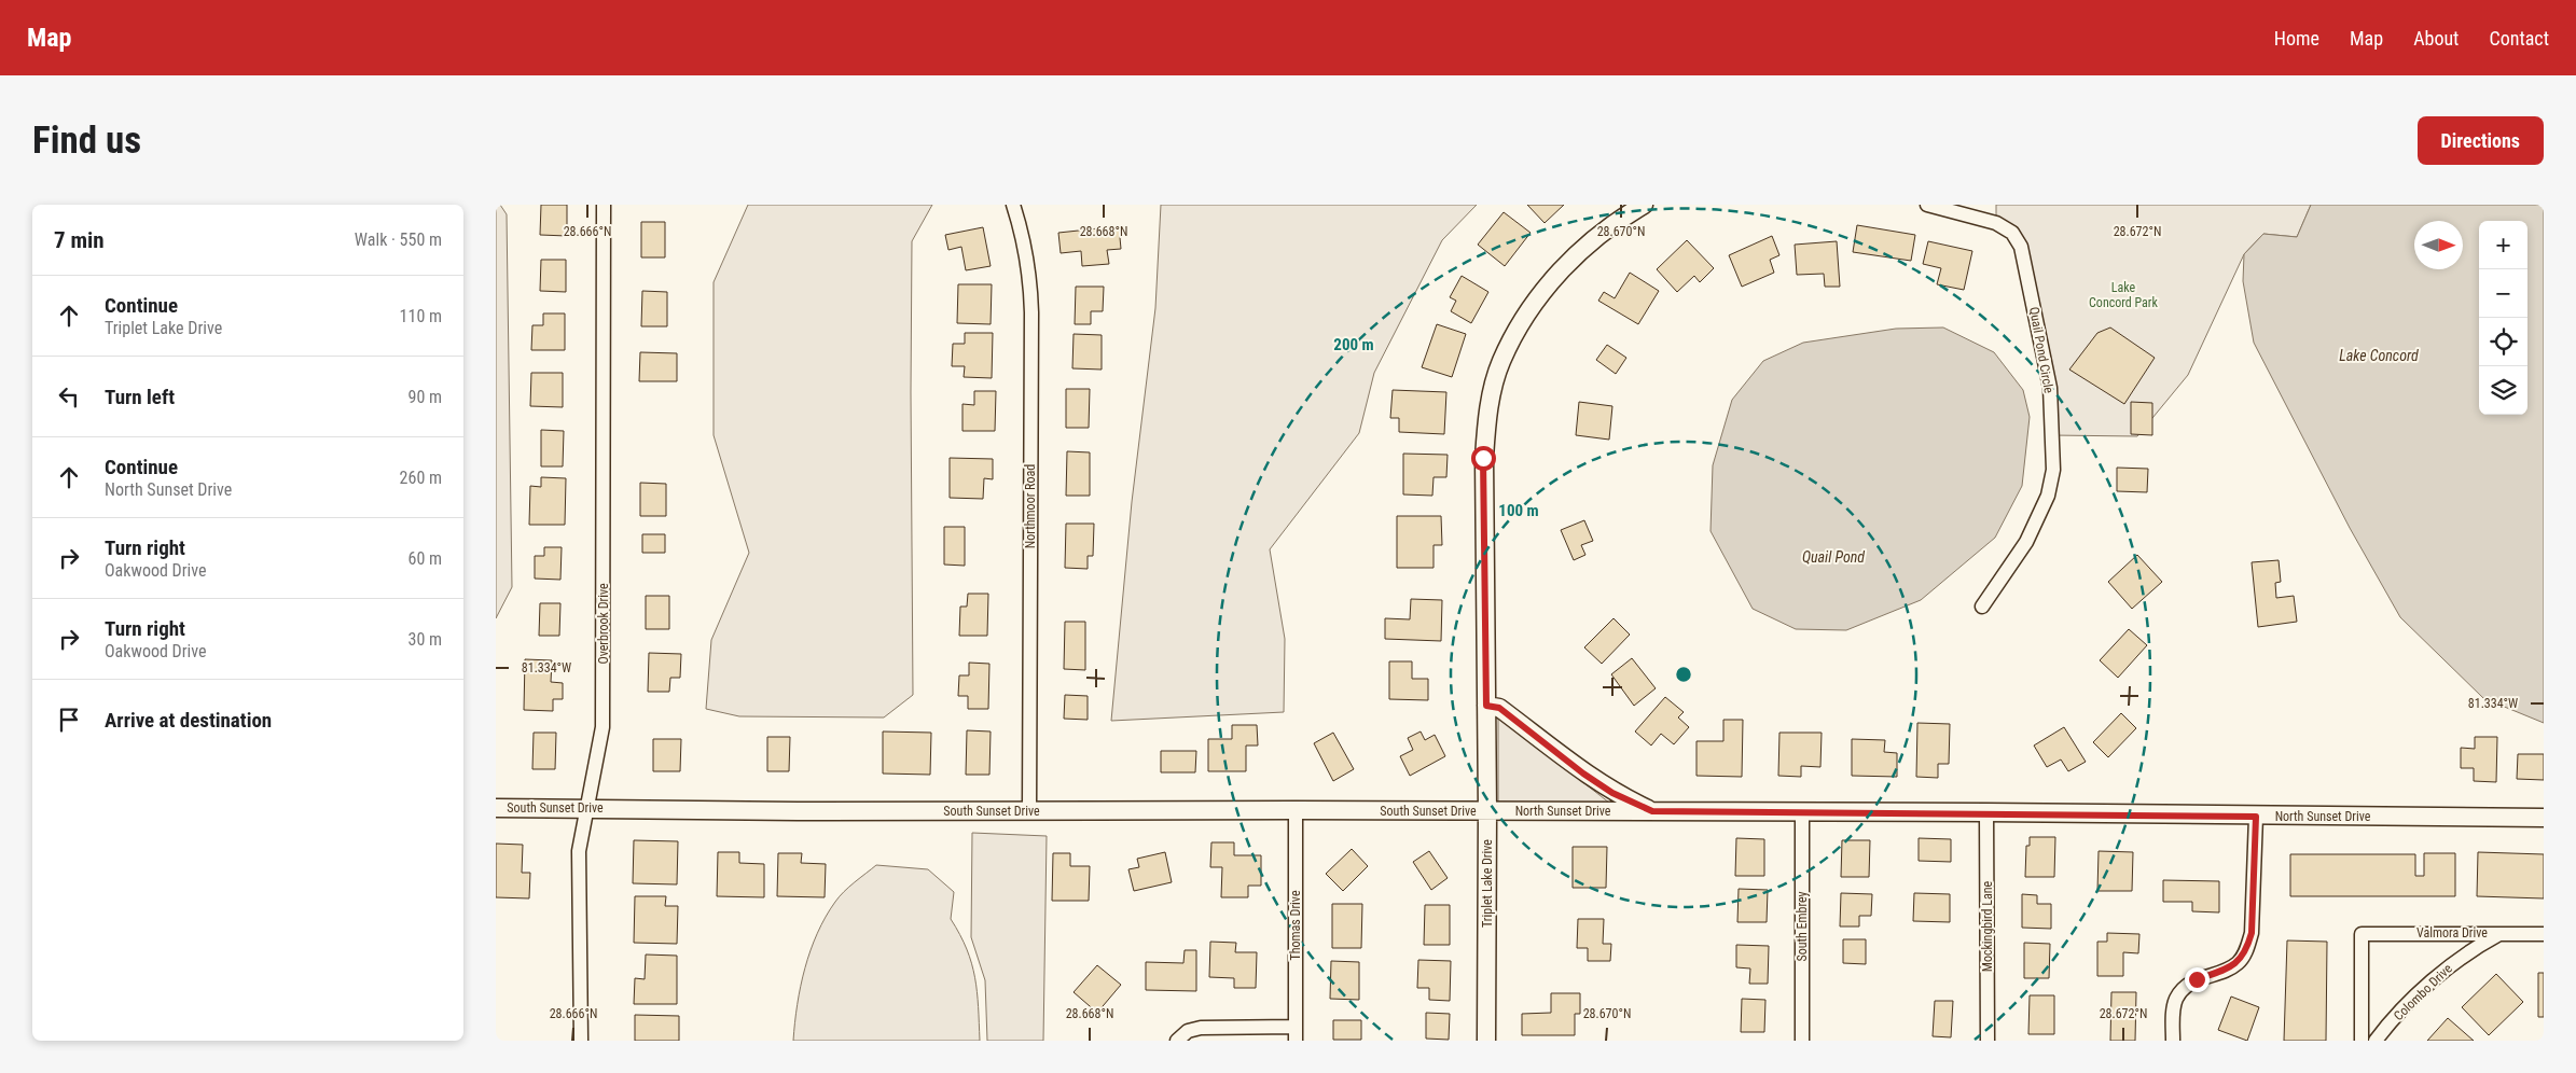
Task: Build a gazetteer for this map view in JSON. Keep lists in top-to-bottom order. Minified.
{"streets":{"street":["Quail Pond Circle","Northmoor Road","Overbrook Drive","South Sunset Drive","North Sunset Drive","Triplet Lake Drive","Thomas Drive","South Embrey","Mockingbird Lane","Valmora Drive","Colombo Drive"]},"crossings":[["Northmoor Road","South Sunset Drive"],["Overbrook Drive","South Sunset Drive"],["South Sunset Drive","North Sunset Drive"],["South Sunset Drive","Triplet Lake Drive"],["South Sunset Drive","Thomas Drive"],["North Sunset Drive","Triplet Lake Drive"],["North Sunset Drive","South Embrey"],["North Sunset Drive","Mockingbird Lane"],["Valmora Drive","Colombo Drive"]],"water":["Lake Concord","Quail Pond"],"parks":["Lake Concord Park"],"north":"right","page":{"header":"Map","nav":["Home","Map","About","Contact"],"buttons":"Directions","title":"Find us","heading":["7 min","Walk · 550 m"],"map_buttons":["+","−"],"list":[["Continue","Triplet Lake Drive","110 m"],["Turn left","90 m"],["Continue","North Sunset Drive","260 m"],["Turn right","Oakwood Drive","60 m"],["Turn right","Oakwood Drive","30 m"],"Arrive at destination"]},"coordinates":["28.666°N","28.668°N","28.670°N","28.672°N","81.334°W"],"rings":["200 m","100 m"]}
